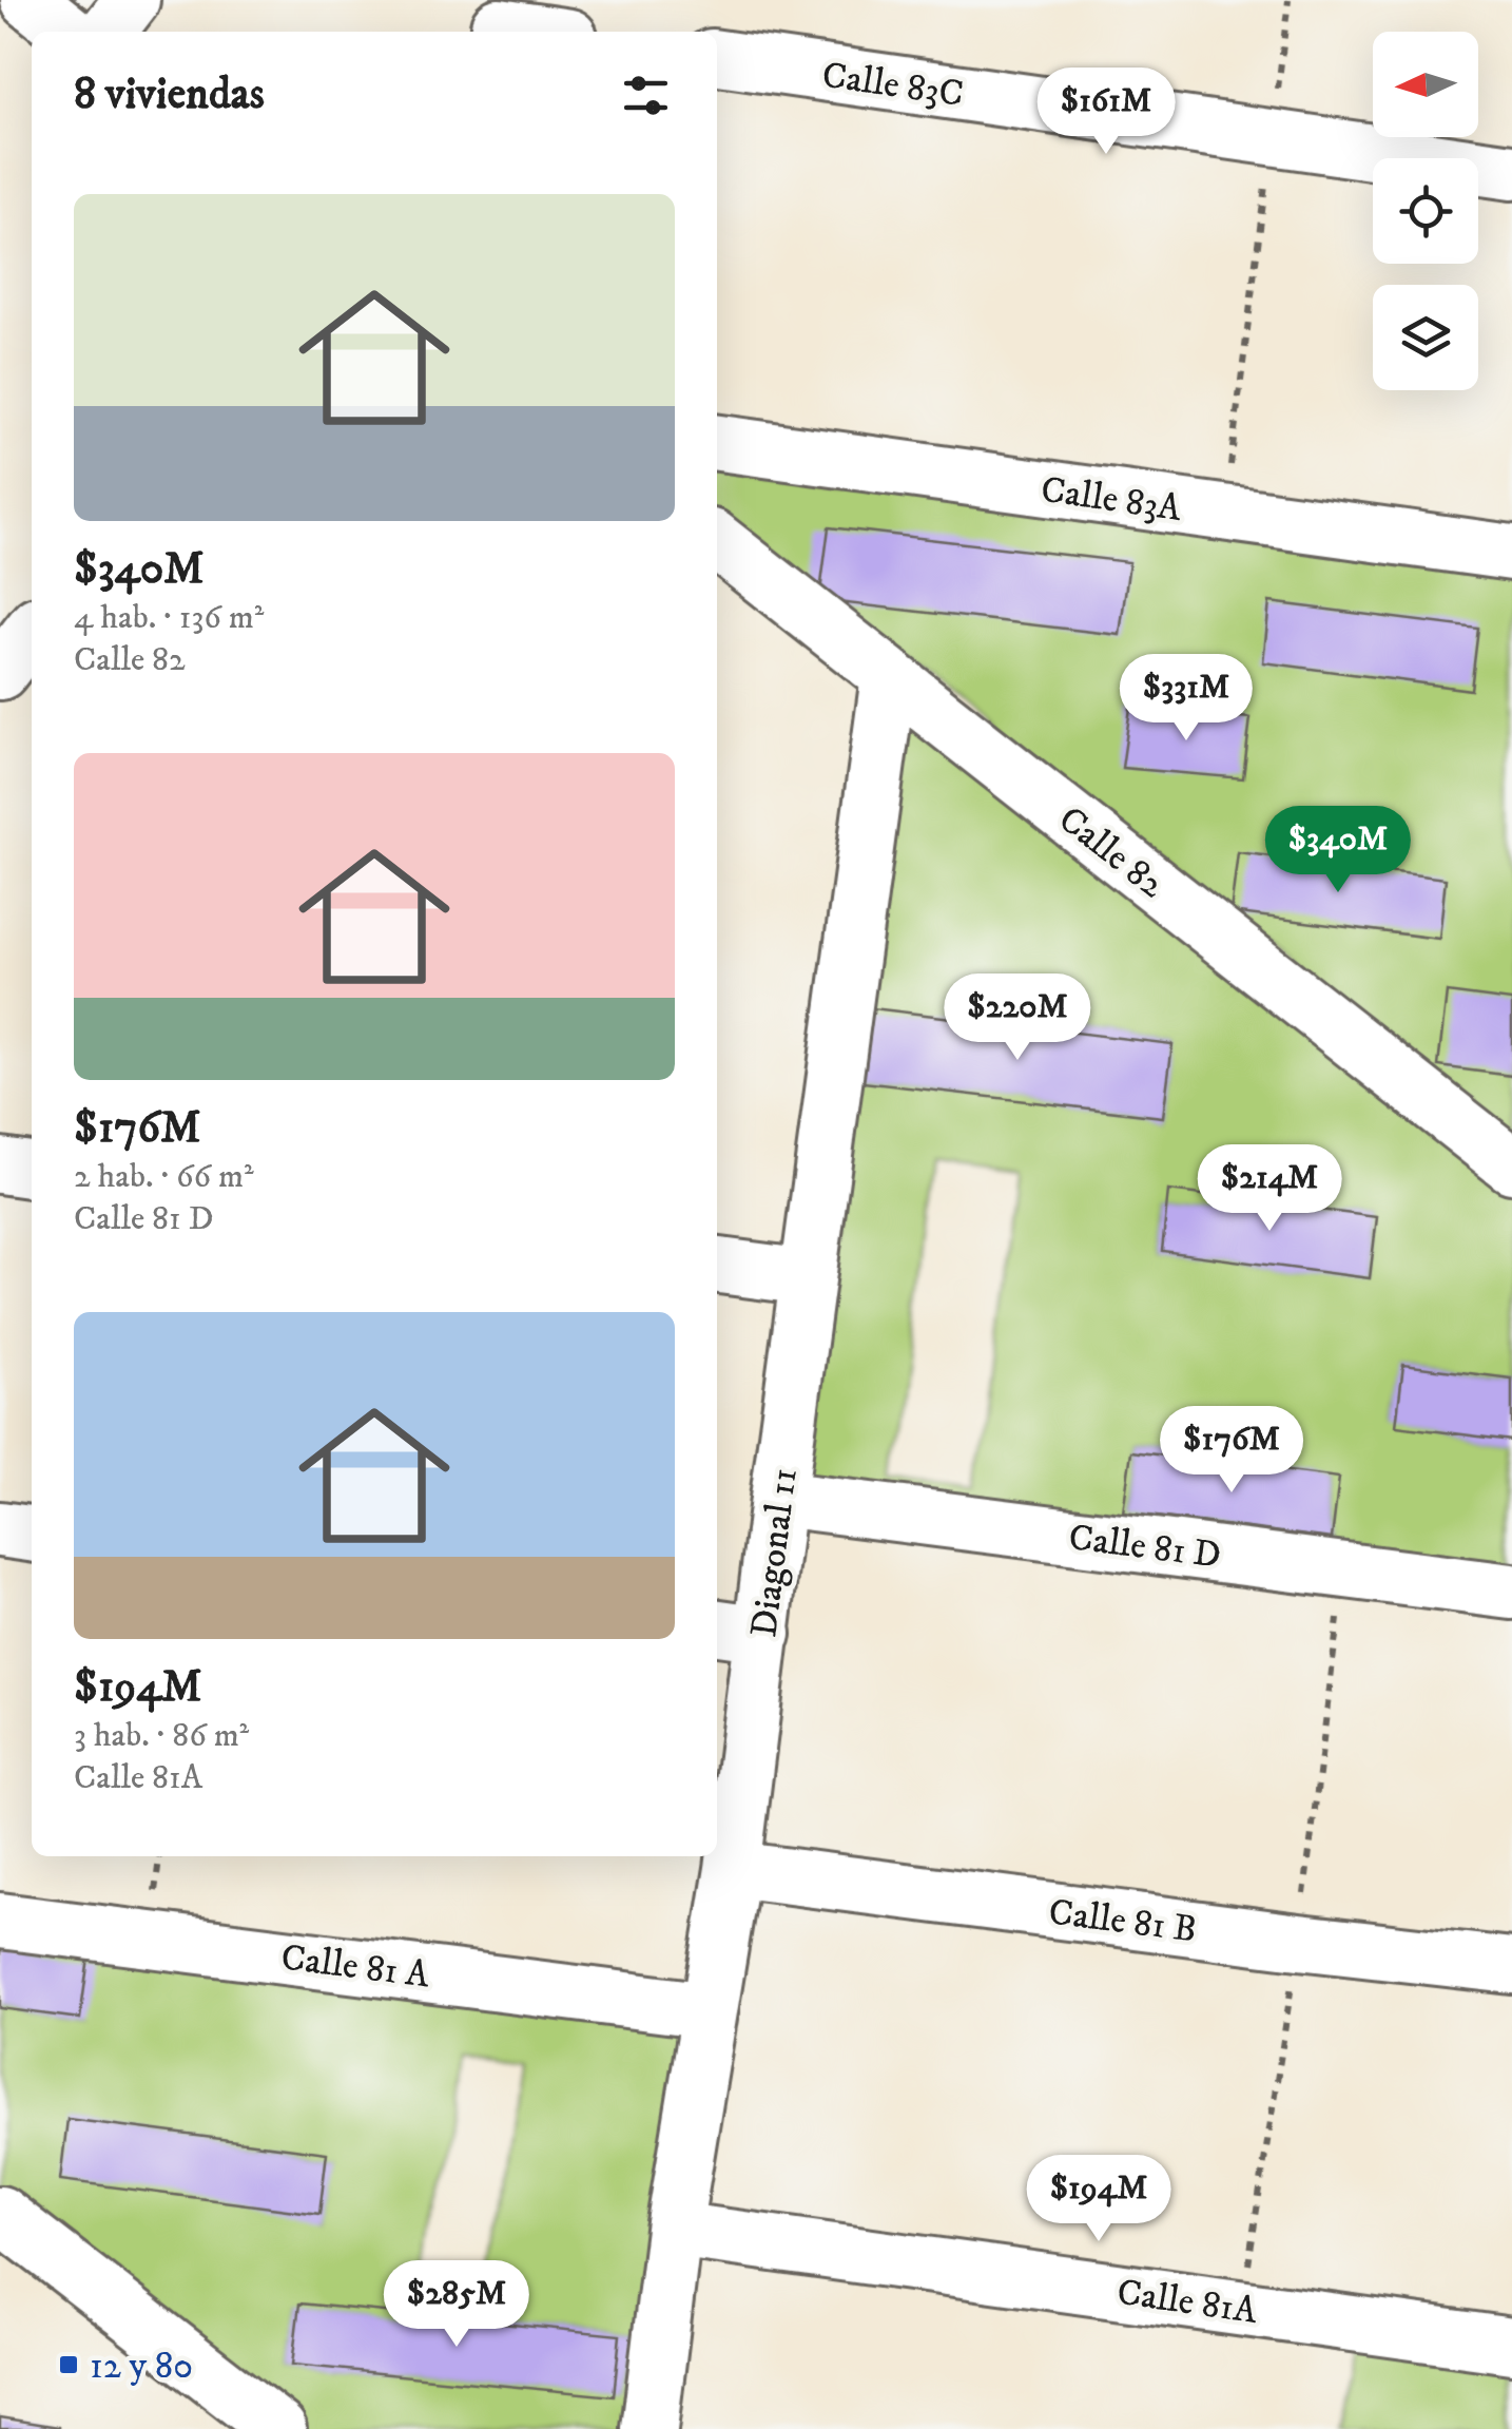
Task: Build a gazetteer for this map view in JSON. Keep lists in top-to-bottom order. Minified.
{"streets":{"street":["Calle 83C","Calle 83A","Calle 82","Calle 81 D","Diagonal 11","Calle 81 B","Calle 81 A","Calle 81A"]},"crossings":[["Calle 82","Diagonal 11"],["Calle 81 D","Diagonal 11"],["Diagonal 11","Calle 81 B"],["Diagonal 11","Calle 81 A"],["Diagonal 11","Calle 81A"]],"places":{"transit":["12 y 80"]},"north":"left","page":{"heading":"8 viviendas","price":["$161M","$331M","$340M","$220M","$214M","$176M","$194M","$285M"],"list":[{"name":"$340M","note":"4 hab. · 136 m² · Calle 82"},{"name":"$176M","note":"2 hab. · 66 m² · Calle 81 D"},{"name":"$194M","note":"3 hab. · 86 m² · Calle 81A"}]}}
